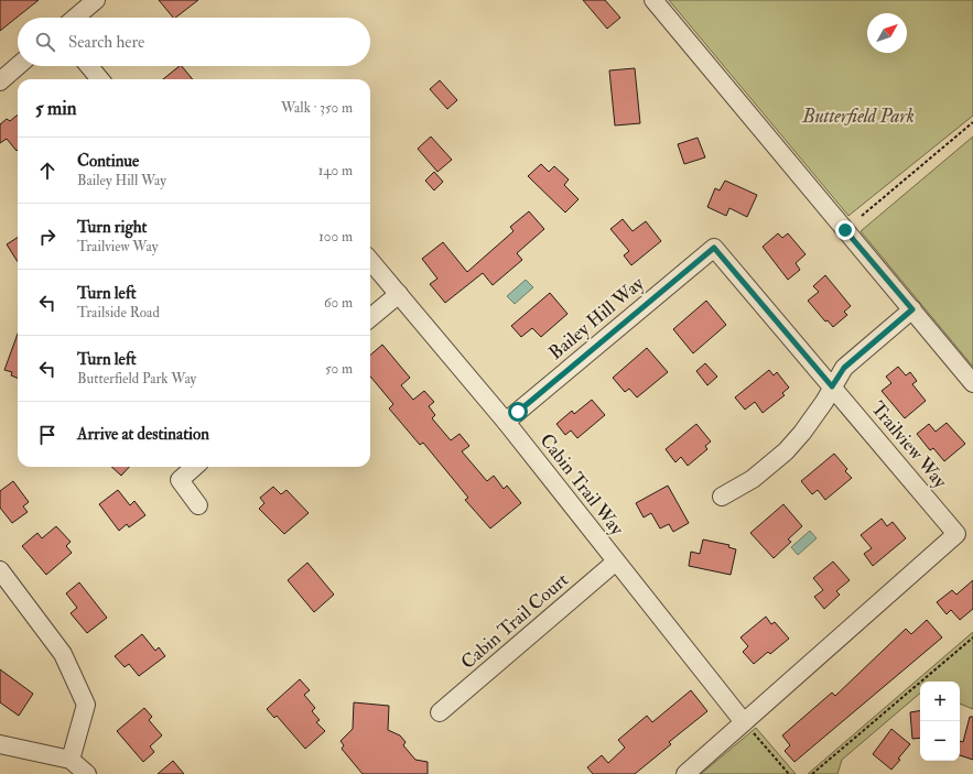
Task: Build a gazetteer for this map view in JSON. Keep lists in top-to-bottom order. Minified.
{"streets":{"street":["Bailey Hill Way","Trailview Way","Cabin Trail Way","Cabin Trail Court"]},"crossings":[["Bailey Hill Way","Trailview Way"],["Bailey Hill Way","Cabin Trail Way"],["Trailview Way","Cabin Trail Way"],["Cabin Trail Way","Cabin Trail Court"]],"parks":["Butterfield Park"],"north":"top right","page":{"search":"Search here","heading":["5 min","Walk · 350 m"],"list":[["Continue","Bailey Hill Way","140 m"],["Turn right","Trailview Way","100 m"],["Turn left","Trailside Road","60 m"],["Turn left","Butterfield Park Way","50 m"],"Arrive at destination"],"map_buttons":["+","−"]}}
